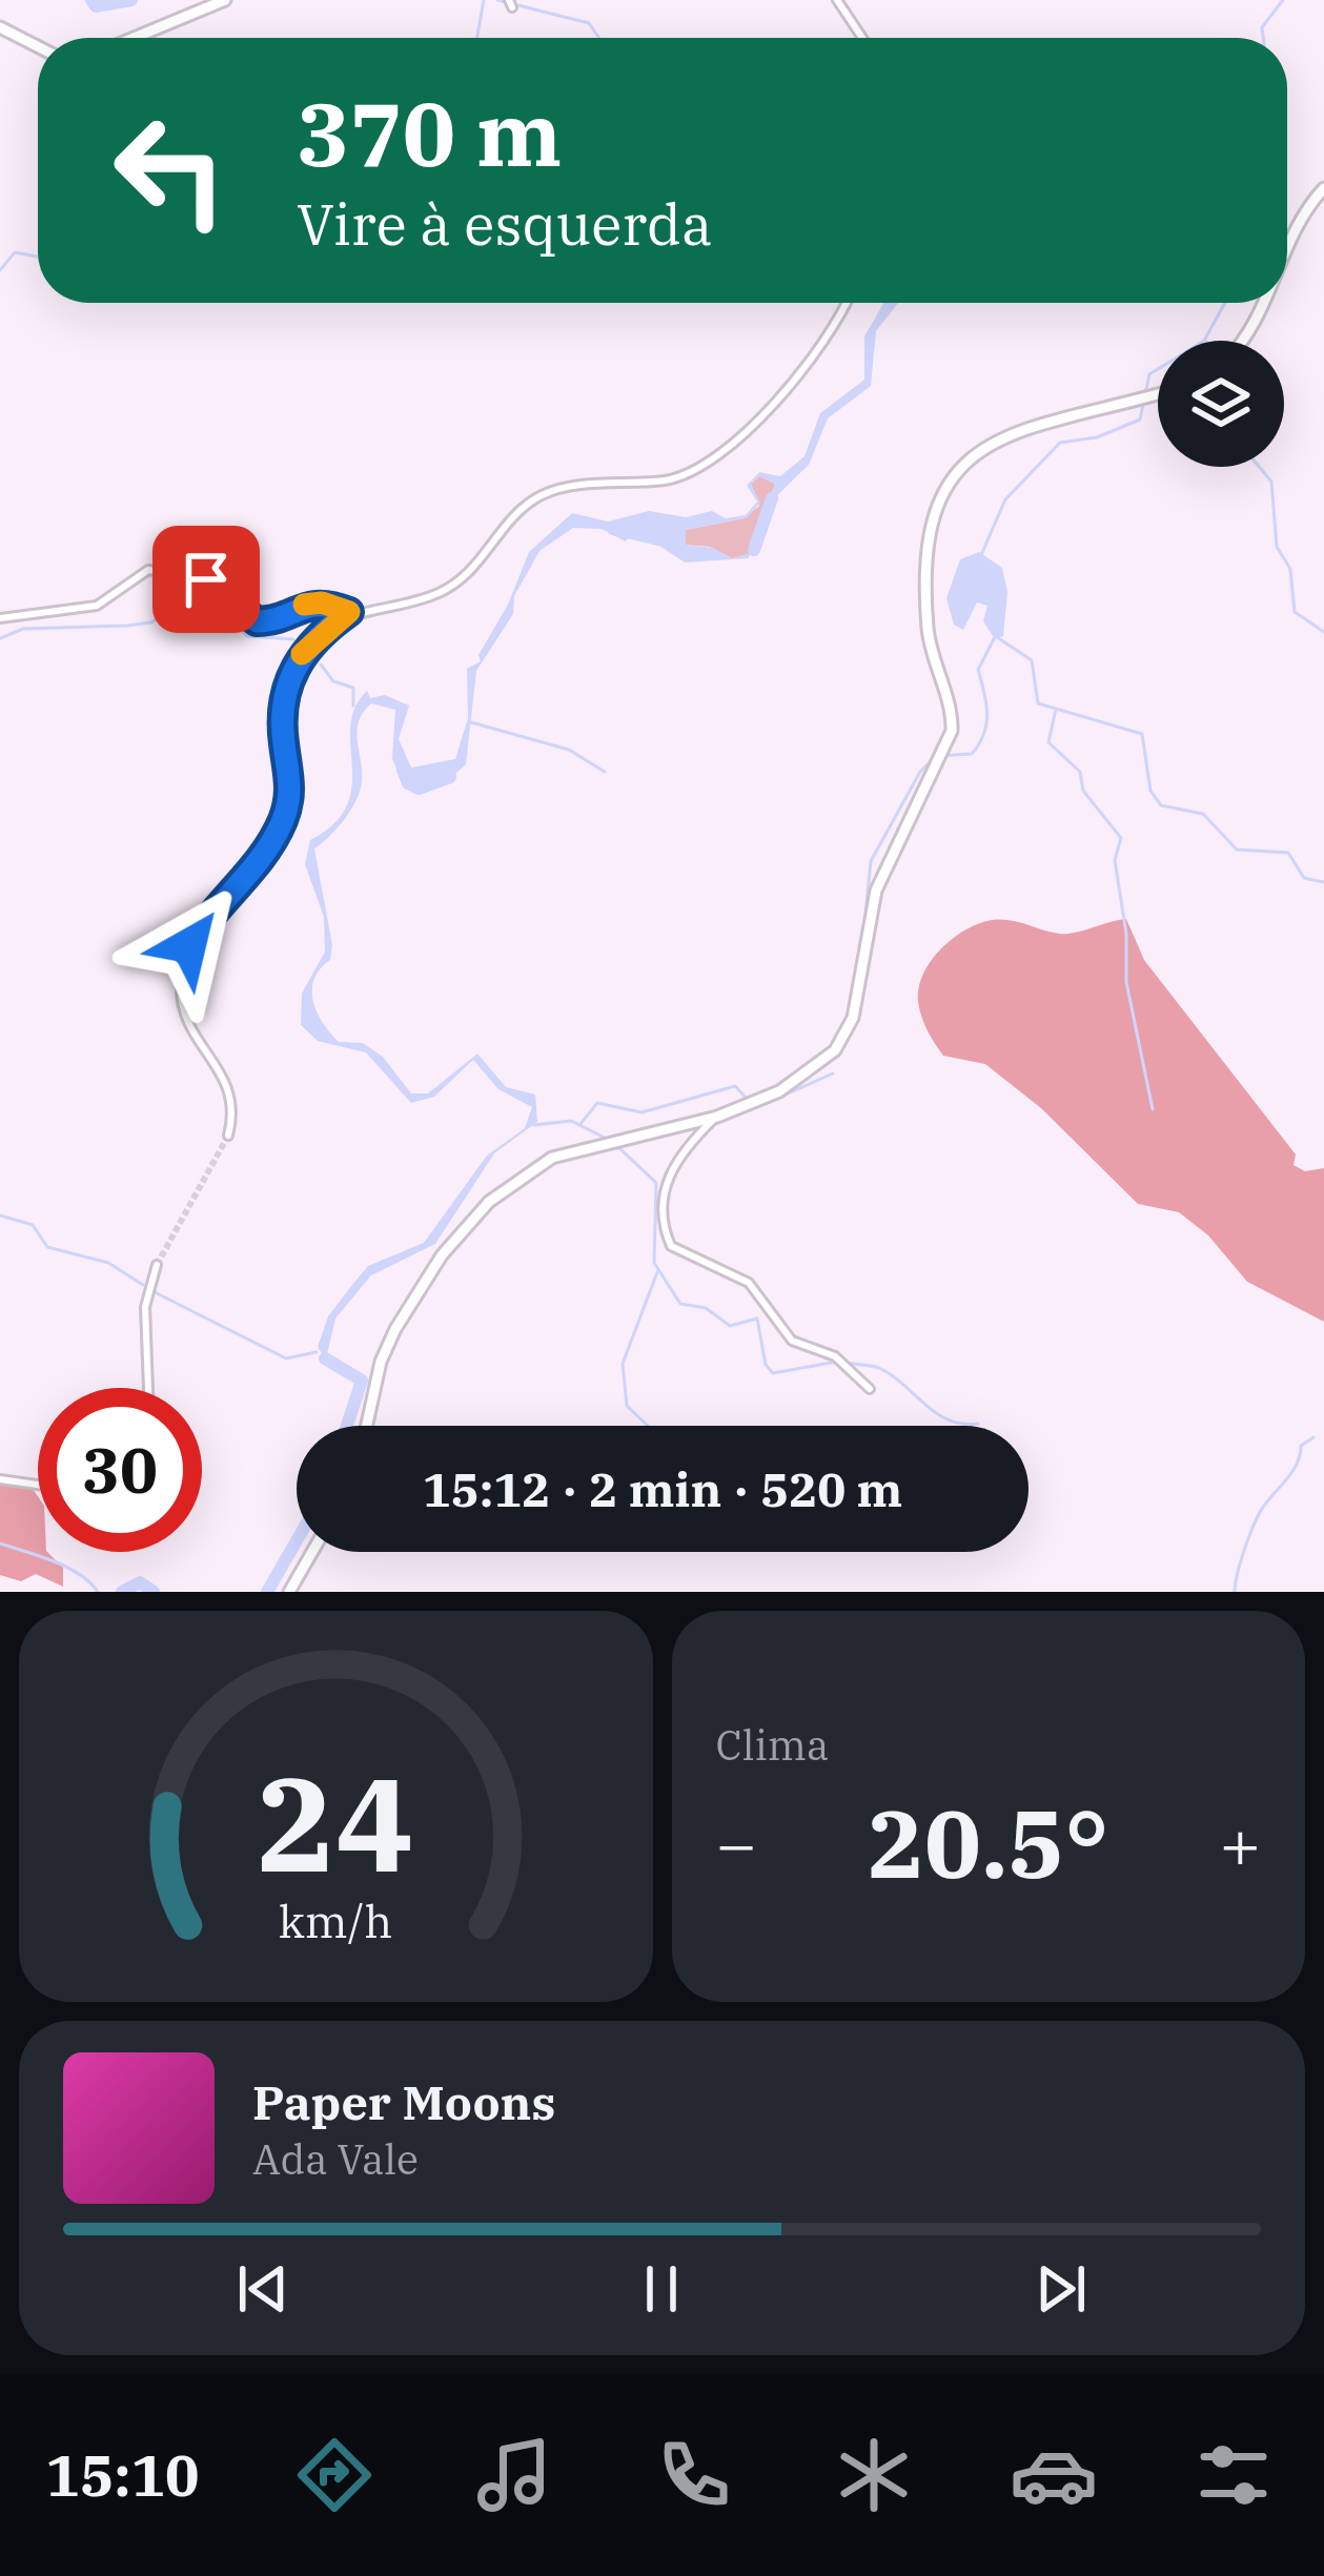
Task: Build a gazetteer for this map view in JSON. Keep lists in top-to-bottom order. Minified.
{"page":{"turn":["370 m","Vire à esquerda"],"limit":"30","trip":"15:12 · 2 min · 520 m","tile":"Clima","heat":["−","20.5°","+"],"song":["Paper Moons","Ada Vale"],"tabs":"15:10","gauge":["24","km/h"]}}
